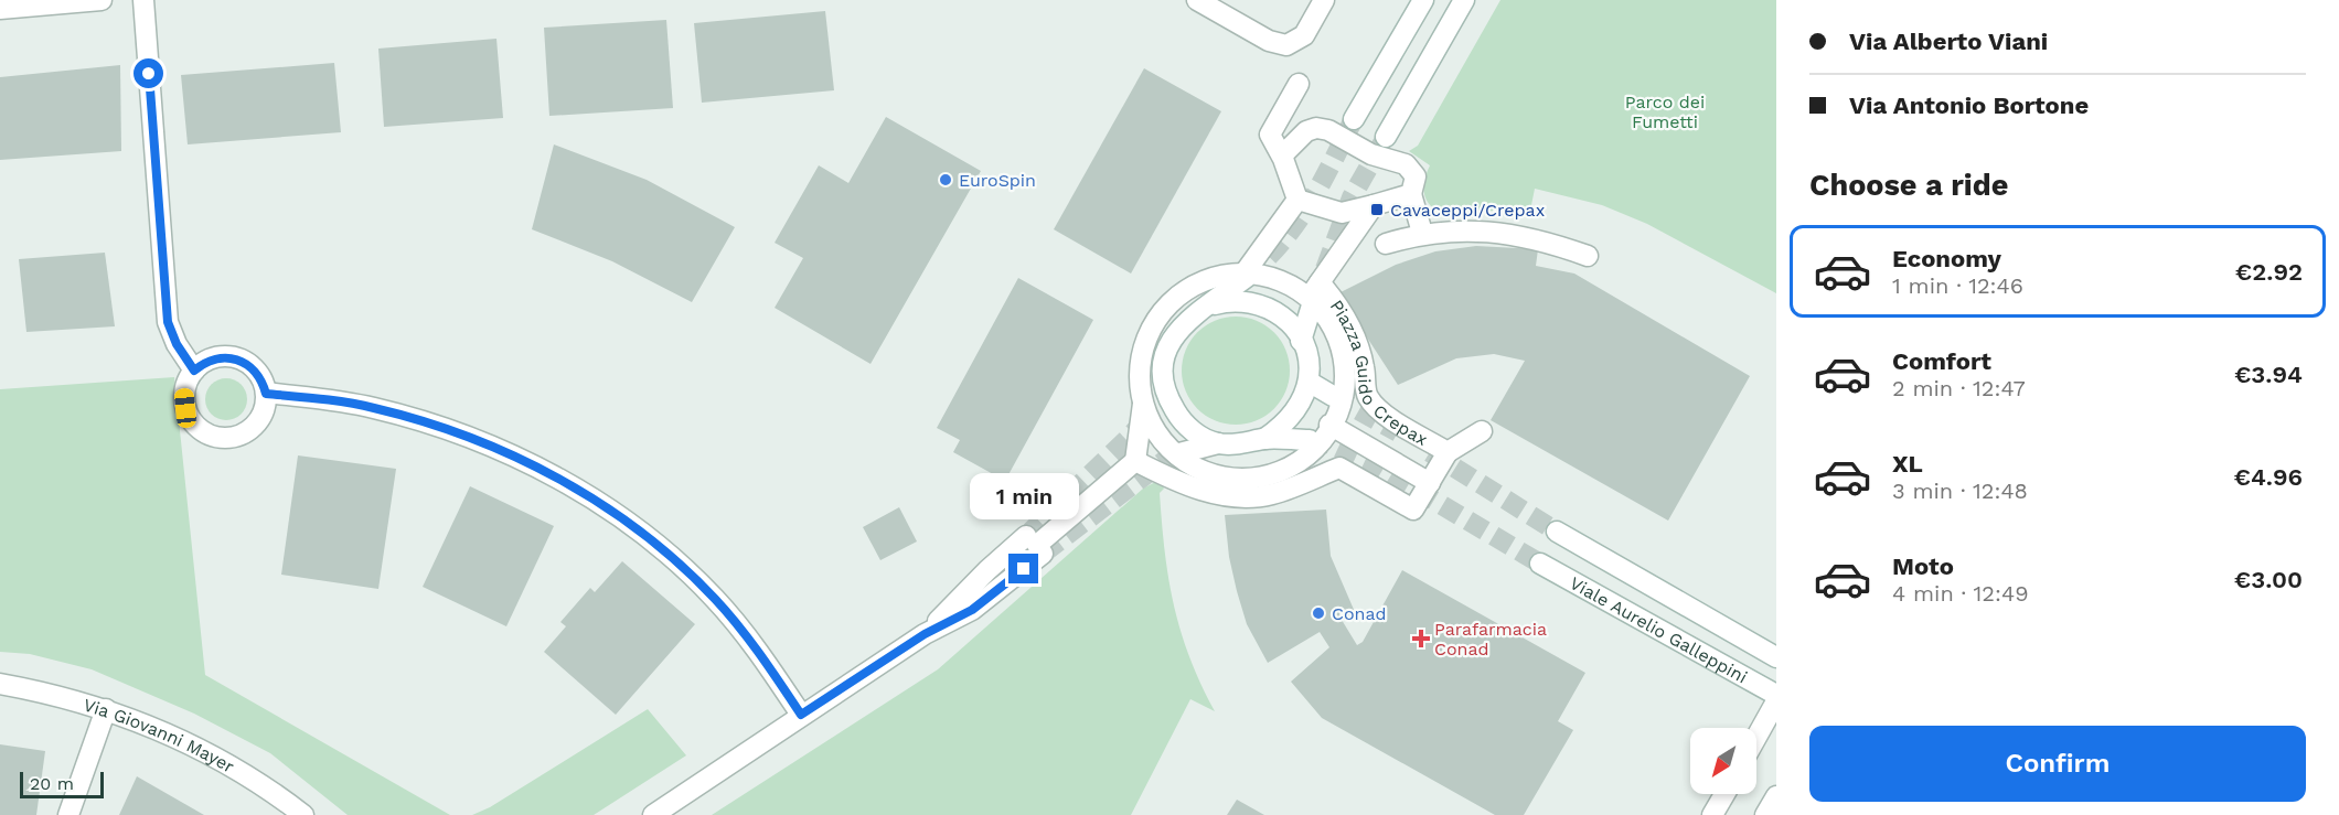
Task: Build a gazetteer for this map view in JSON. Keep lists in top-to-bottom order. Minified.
{"streets":{"street":["Piazza Guido Crepax","Viale Aurelio Galleppini","Via Giovanni Mayer"]},"parks":["Parco dei Fumetti"],"places":{"other":["EuroSpin","Conad"],"transit":["Cavaceppi/Crepax"],"health":["Parafarmacia Conad"]},"scale_bar":"20 m","north":"bottom left","page":{"banner":["Via Alberto Viani","Via Antonio Bortone"],"heading":"Choose a ride","list":[{"name":"Economy","note":"1 min · 12:46","value":"€2.92"},{"name":"Comfort","note":"2 min · 12:47","value":"€3.94"},{"name":"XL","note":"3 min · 12:48","value":"€4.96"},{"name":"Moto","note":"4 min · 12:49","value":"€3.00"}],"bubble":"1 min","buttons":"Confirm","scale":"20 m"}}
